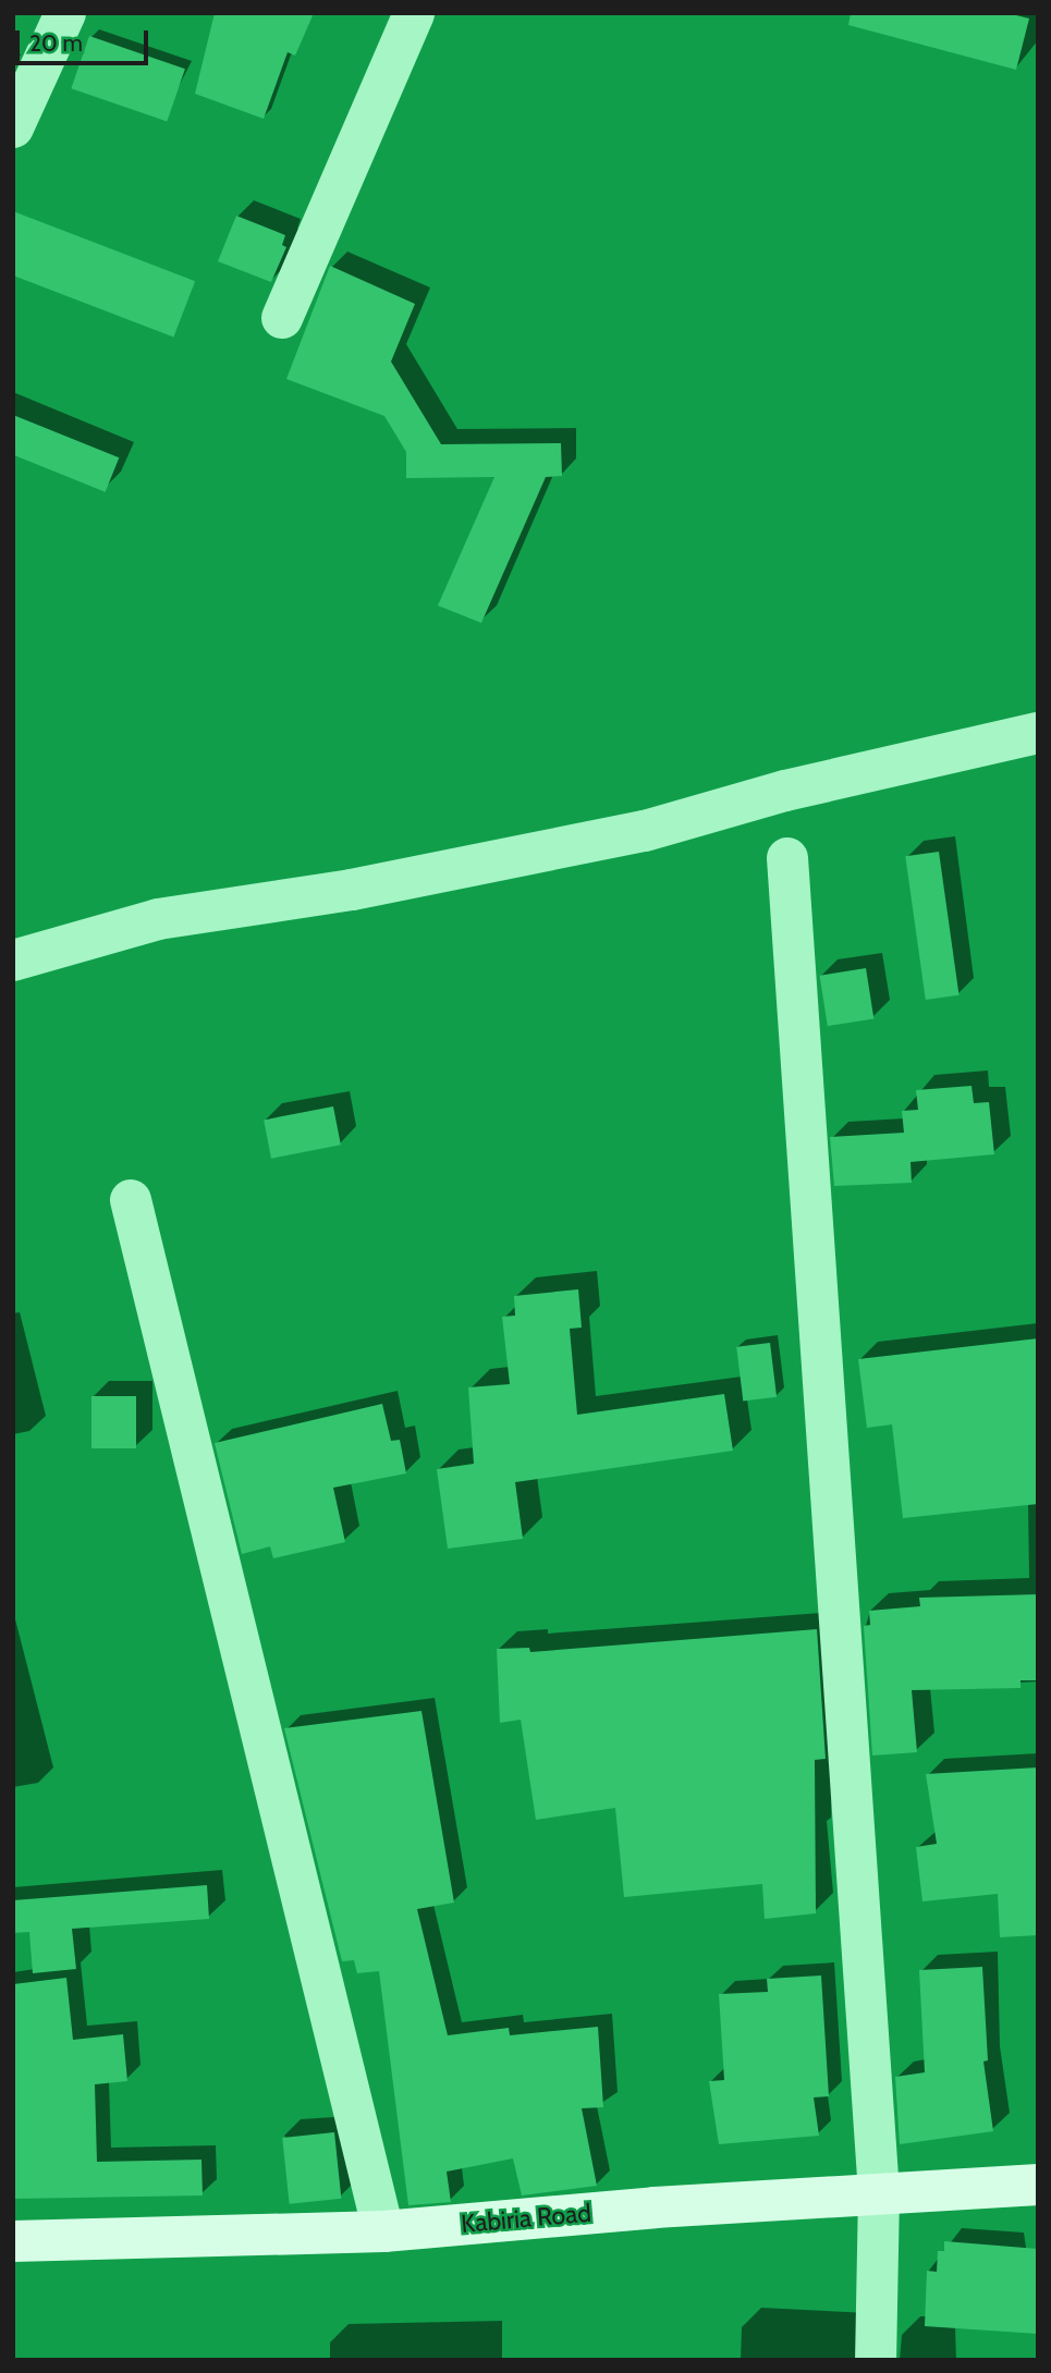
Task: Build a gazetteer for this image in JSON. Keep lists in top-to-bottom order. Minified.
{"streets":{"main road":["Kabiria Road"]},"scale_bar":"20 m"}
